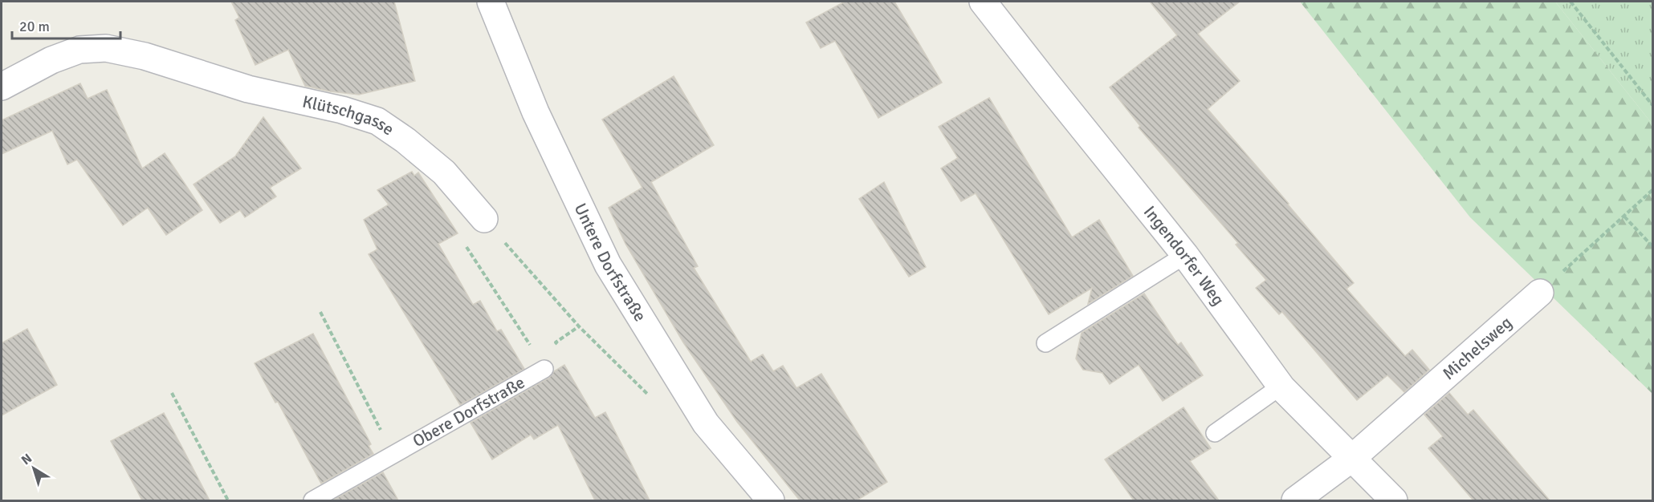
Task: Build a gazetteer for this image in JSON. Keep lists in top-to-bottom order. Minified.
{"streets":{"street":["Klütschgasse","Ingendorfer Weg","Untere Dorfstraße","Michelsweg"],"lane":["Obere Dorfstraße"]},"crossings":[["Ingendorfer Weg","Michelsweg"]],"scale_bar":"20 m","north":"top left"}
